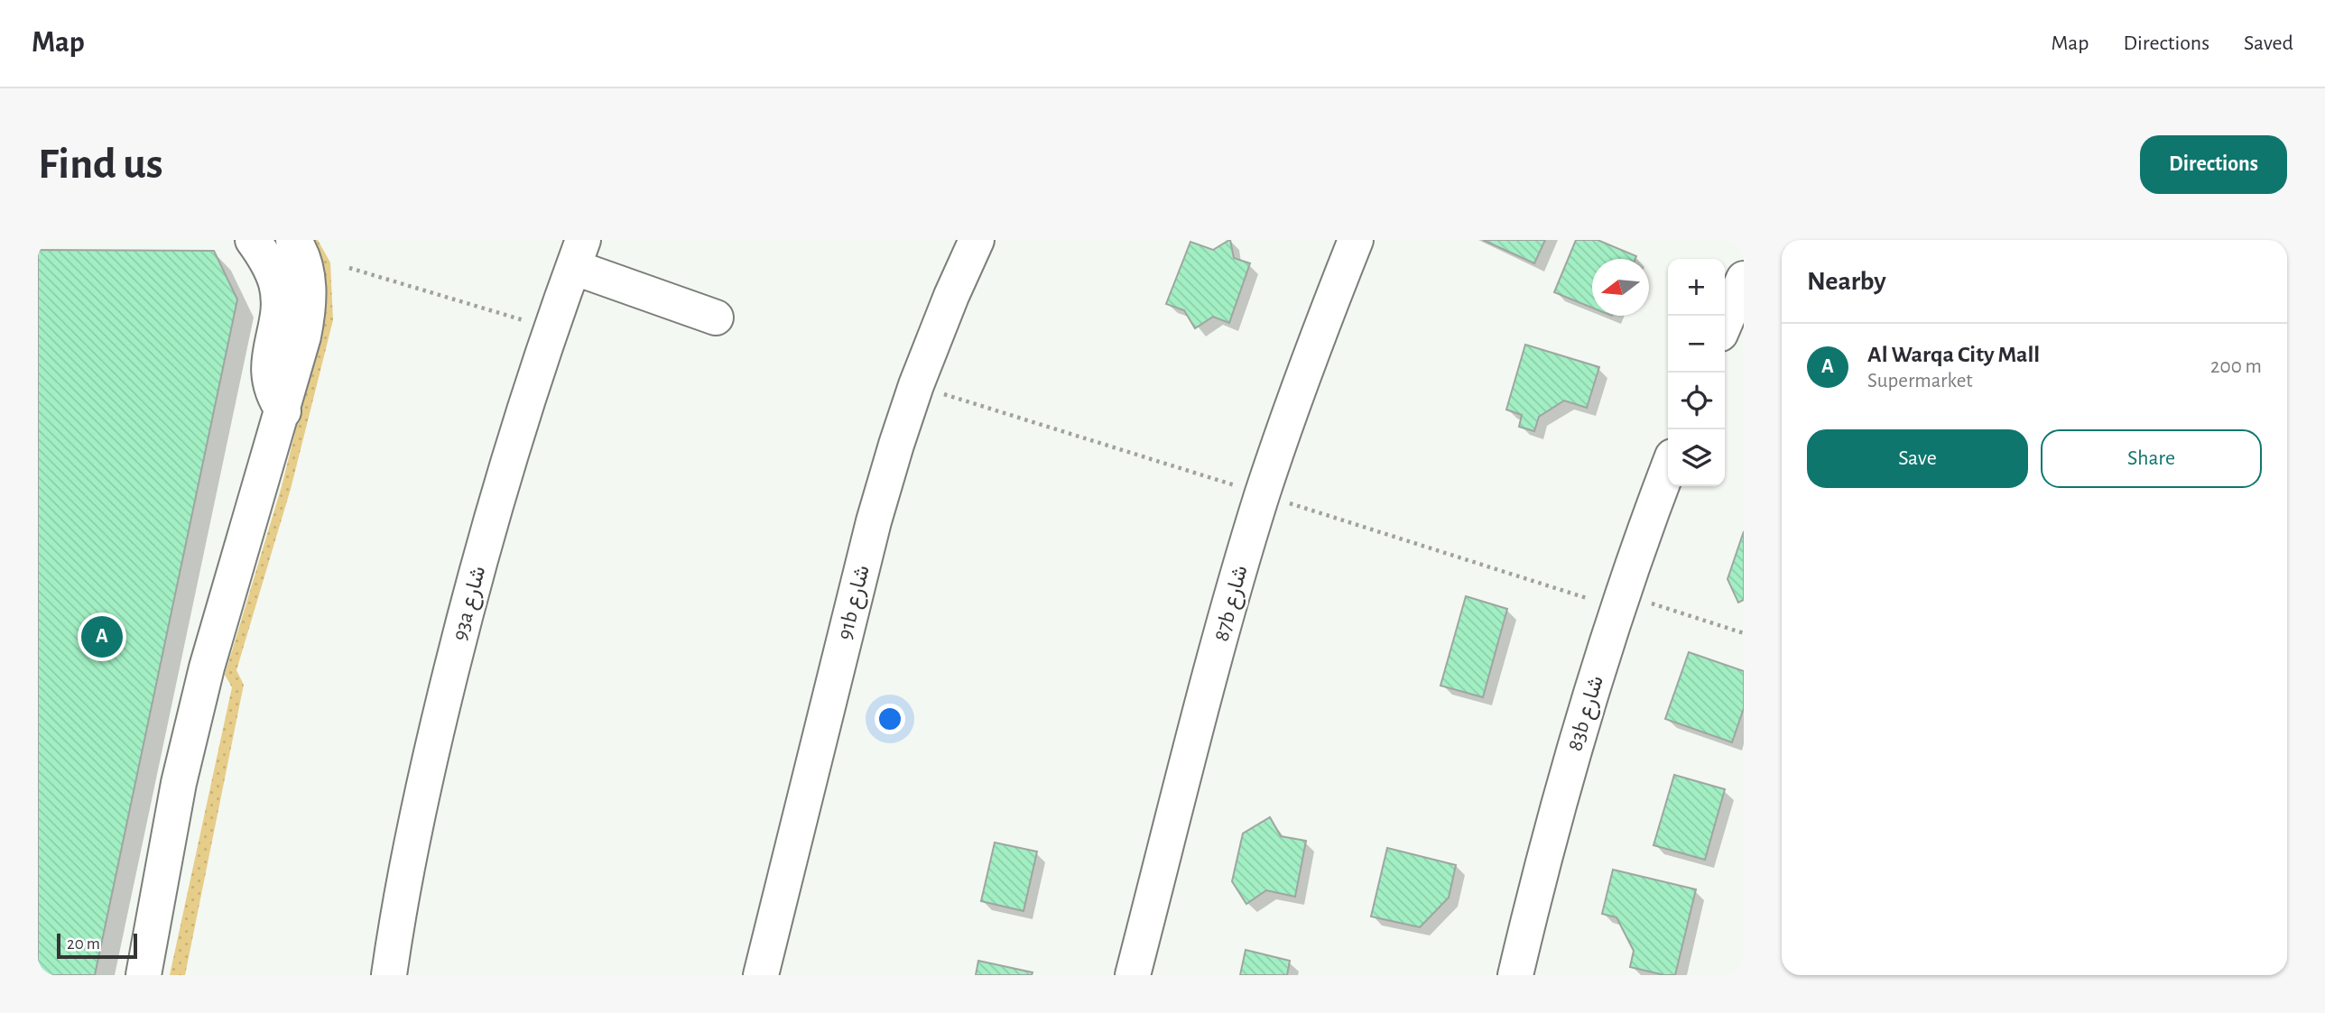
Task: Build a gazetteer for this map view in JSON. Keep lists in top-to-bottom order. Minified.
{"streets":{"street":["91b شارع","93a شارع","87b شارع","83b شارع"]},"scale_bar":"20 m","north":"left","page":{"header":"Map","nav":["Map","Directions","Saved"],"buttons":["Directions",["Save","Share"]],"title":"Find us","heading":"Nearby","map_buttons":["+","−"],"list":[{"mark":"A","name":"Al Warqa City Mall","note":"Supermarket","value":"200 m"}],"pins":"A","scale":"20 m"}}
